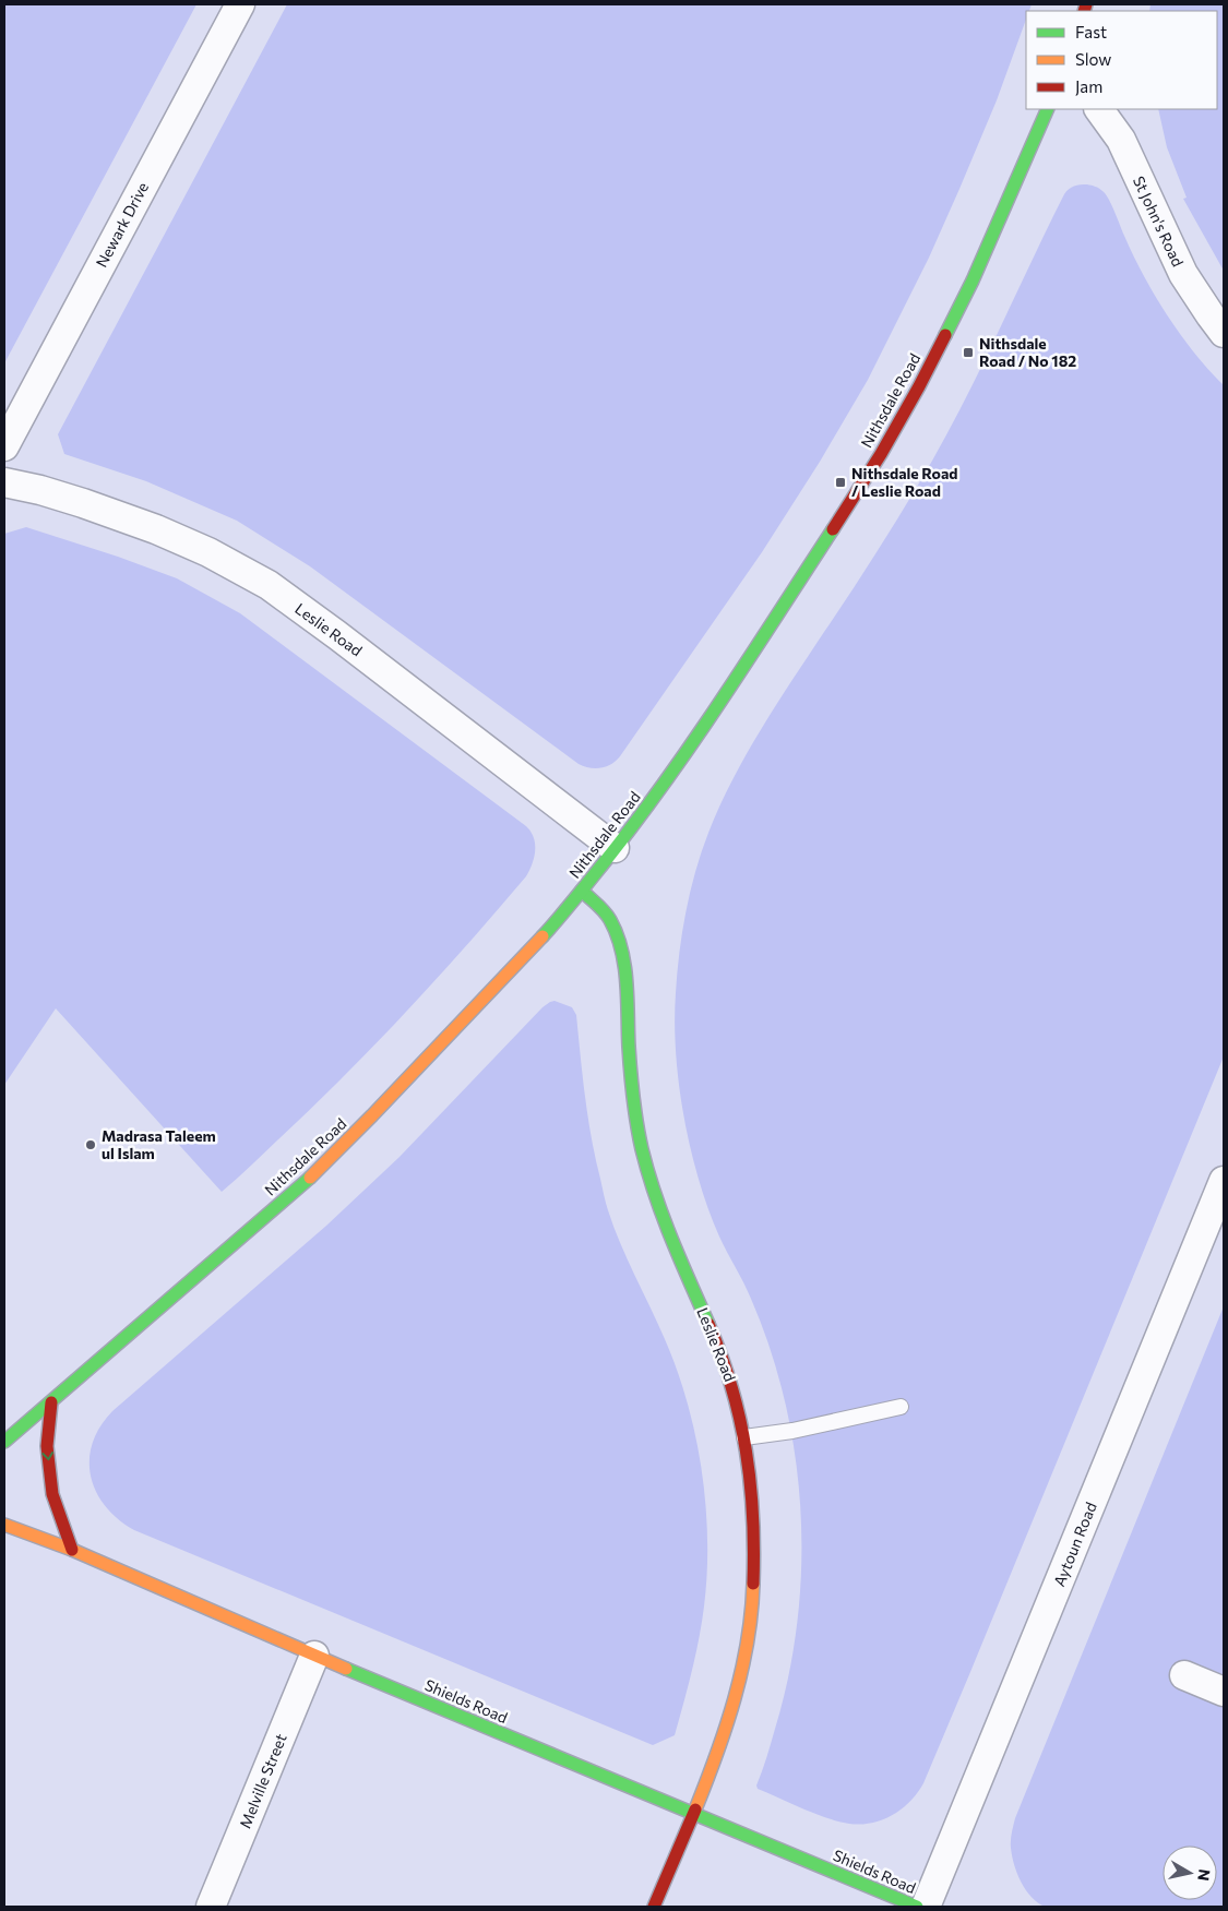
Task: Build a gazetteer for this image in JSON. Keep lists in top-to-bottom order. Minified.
{"streets":{"street":["St John's Road","Newark Drive","Nithsdale Road","Leslie Road","Aytoun Road","Shields Road","Melville Street"]},"crossings":[["Nithsdale Road","Leslie Road"],["Leslie Road","Shields Road"],["Shields Road","Melville Street"]],"places":{"transit":["Nithsdale Road / No 182","Nithsdale Road / Leslie Road"],"other":["Madrasa Taleem ul Islam"]},"legend":["Fast","Slow","Jam"],"north":"right"}
